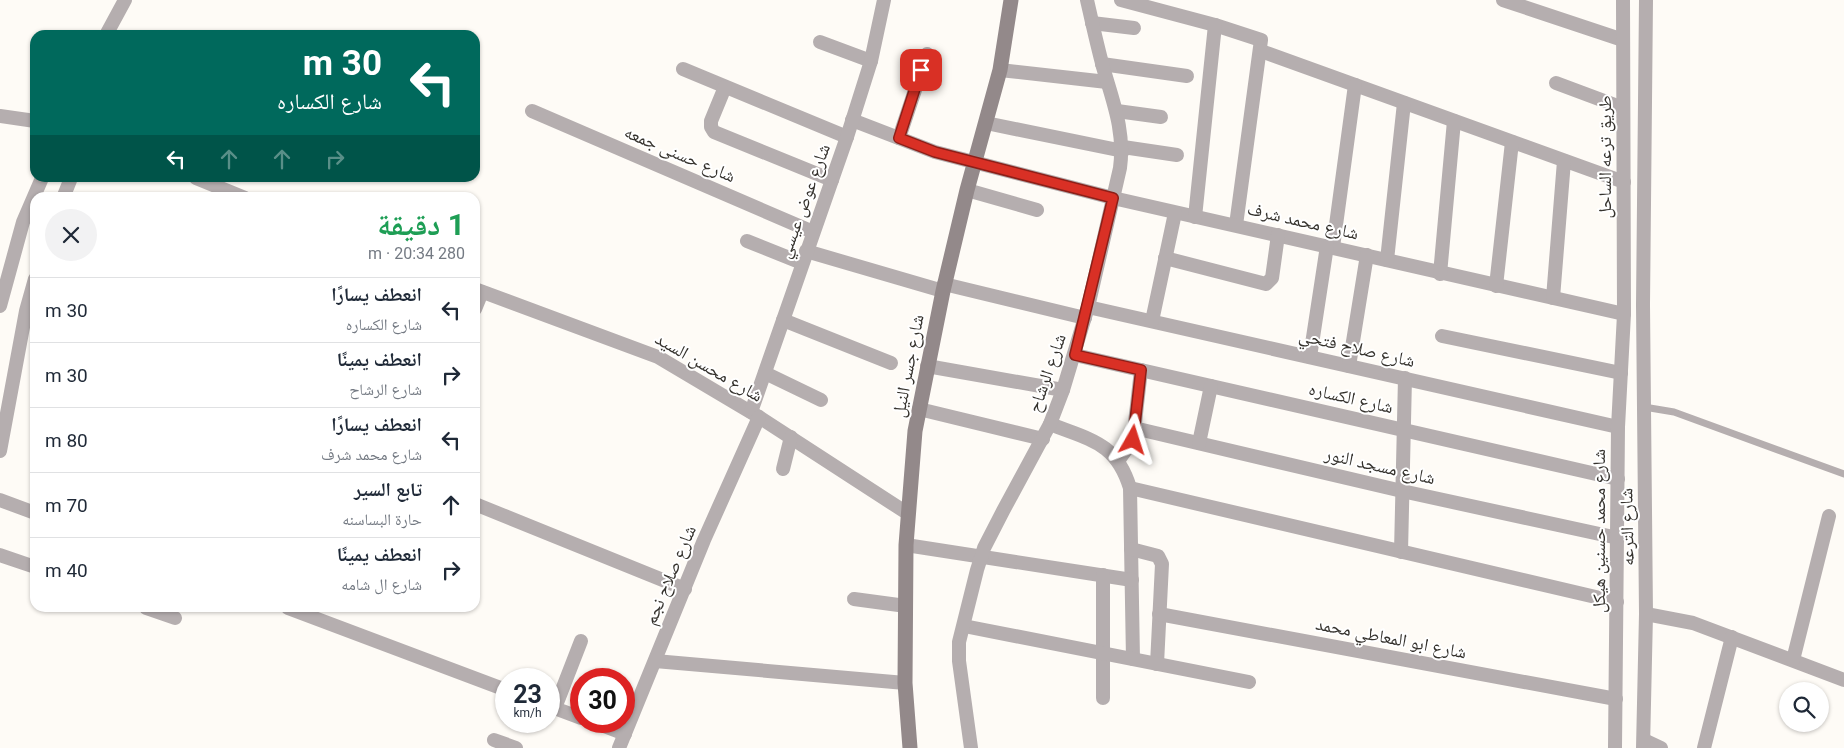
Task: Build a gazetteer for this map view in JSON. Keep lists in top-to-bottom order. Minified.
{"streets":{"street":["شارع حسنى جمعه","طريق ترعه الساحل","شارع عوض عيسي","شارع محمد شرف","شارع صلاح فتحي","شارع جسر النيل","شارع محسن السيد","شارع الرشاح","شارع الكساره","شارع مسجد النور","شارع الترعه","شارع محمد حسنين هيكل","شارع صلاح نجم","شارع ابو المعاطي محمد"]},"crossings":[["شارع حسنى جمعه","شارع عوض عيسي"],["طريق ترعه الساحل","شارع محمد شرف"],["طريق ترعه الساحل","شارع محمد حسنين هيكل"],["شارع عوض عيسي","شارع محمد شرف"],["شارع عوض عيسي","شارع صلاح فتحي"],["شارع عوض عيسي","شارع محسن السيد"],["شارع عوض عيسي","شارع صلاح نجم"],["شارع محمد شرف","شارع جسر النيل"],["شارع محمد شرف","شارع الرشاح"],["شارع محمد شرف","شارع محمد حسنين هيكل"],["شارع صلاح فتحي","شارع جسر النيل"],["شارع صلاح فتحي","شارع الرشاح"],["شارع صلاح فتحي","شارع محمد حسنين هيكل"],["شارع جسر النيل","شارع محسن السيد"],["شارع محسن السيد","شارع صلاح نجم"],["شارع الرشاح","شارع الكساره"],["شارع الكساره","شارع محمد حسنين هيكل"],["شارع مسجد النور","شارع محمد حسنين هيكل"],["شارع محمد حسنين هيكل","شارع ابو المعاطي محمد"]],"page":{"turn":["30 m","شارع الكساره"],"heading":["1 دقيقة","280 m · 20:34"],"list":[{"name":"انعطف يسارًا","note":"شارع الكساره","value":"30 m"},{"name":"انعطف يمينًا","note":"شارع الرشاح","value":"30 m"},{"name":"انعطف يسارًا","note":"شارع محمد شرف","value":"80 m"},{"name":"تابع السير","note":"حارة البساسنه","value":"70 m"},{"name":"انعطف يمينًا","note":"شارع ال شامه","value":"40 m"}],"speed":"23 km/h","limit":"30"}}
